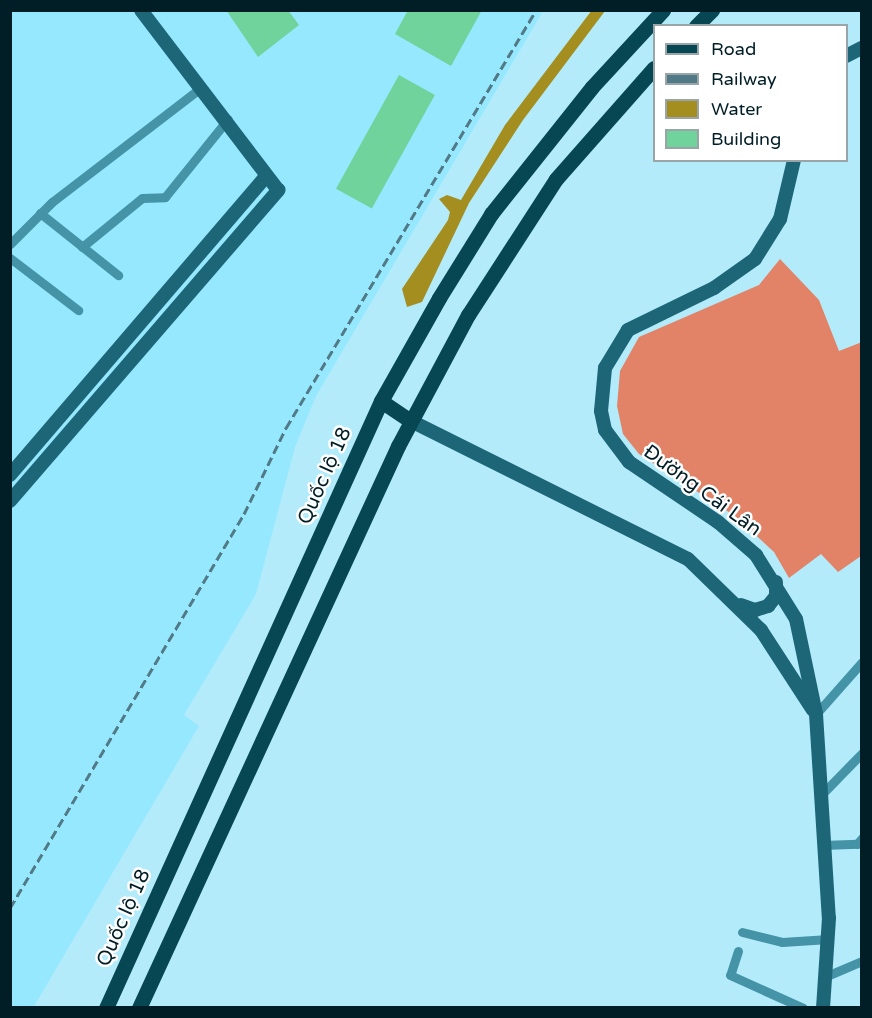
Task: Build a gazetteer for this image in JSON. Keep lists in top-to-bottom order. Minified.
{"streets":{"main road":["Quốc lộ 18","Đường Cái Lân"]},"legend":["Road","Railway","Water","Building"]}
